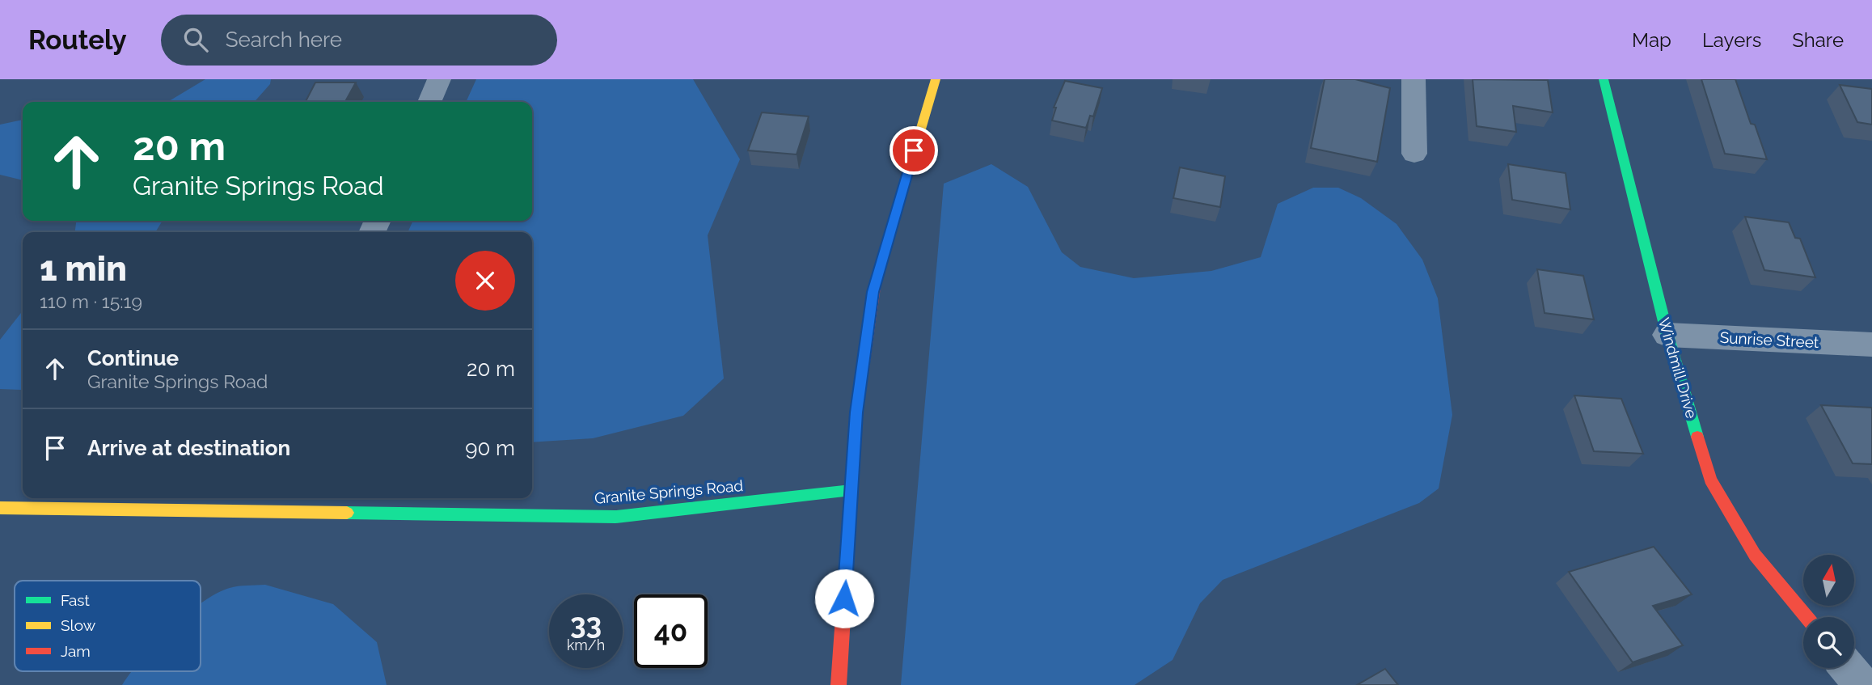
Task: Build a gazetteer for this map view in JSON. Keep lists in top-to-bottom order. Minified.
{"streets":{"street":["Sunrise Street","Windmill Drive","Granite Springs Road"]},"crossings":[["Sunrise Street","Windmill Drive"]],"legend":["Fast","Slow","Jam"],"north":"top","page":{"header":"Routely","search":"Search here","nav":["Map","Layers","Share"],"turn":["20 m","Granite Springs Road"],"heading":["1 min","110 m · 15:19"],"list":[{"name":"Continue","note":"Granite Springs Road","value":"20 m"},{"name":"Arrive at destination","value":"90 m"}],"speed":"33 km/h","limit":"40"}}
